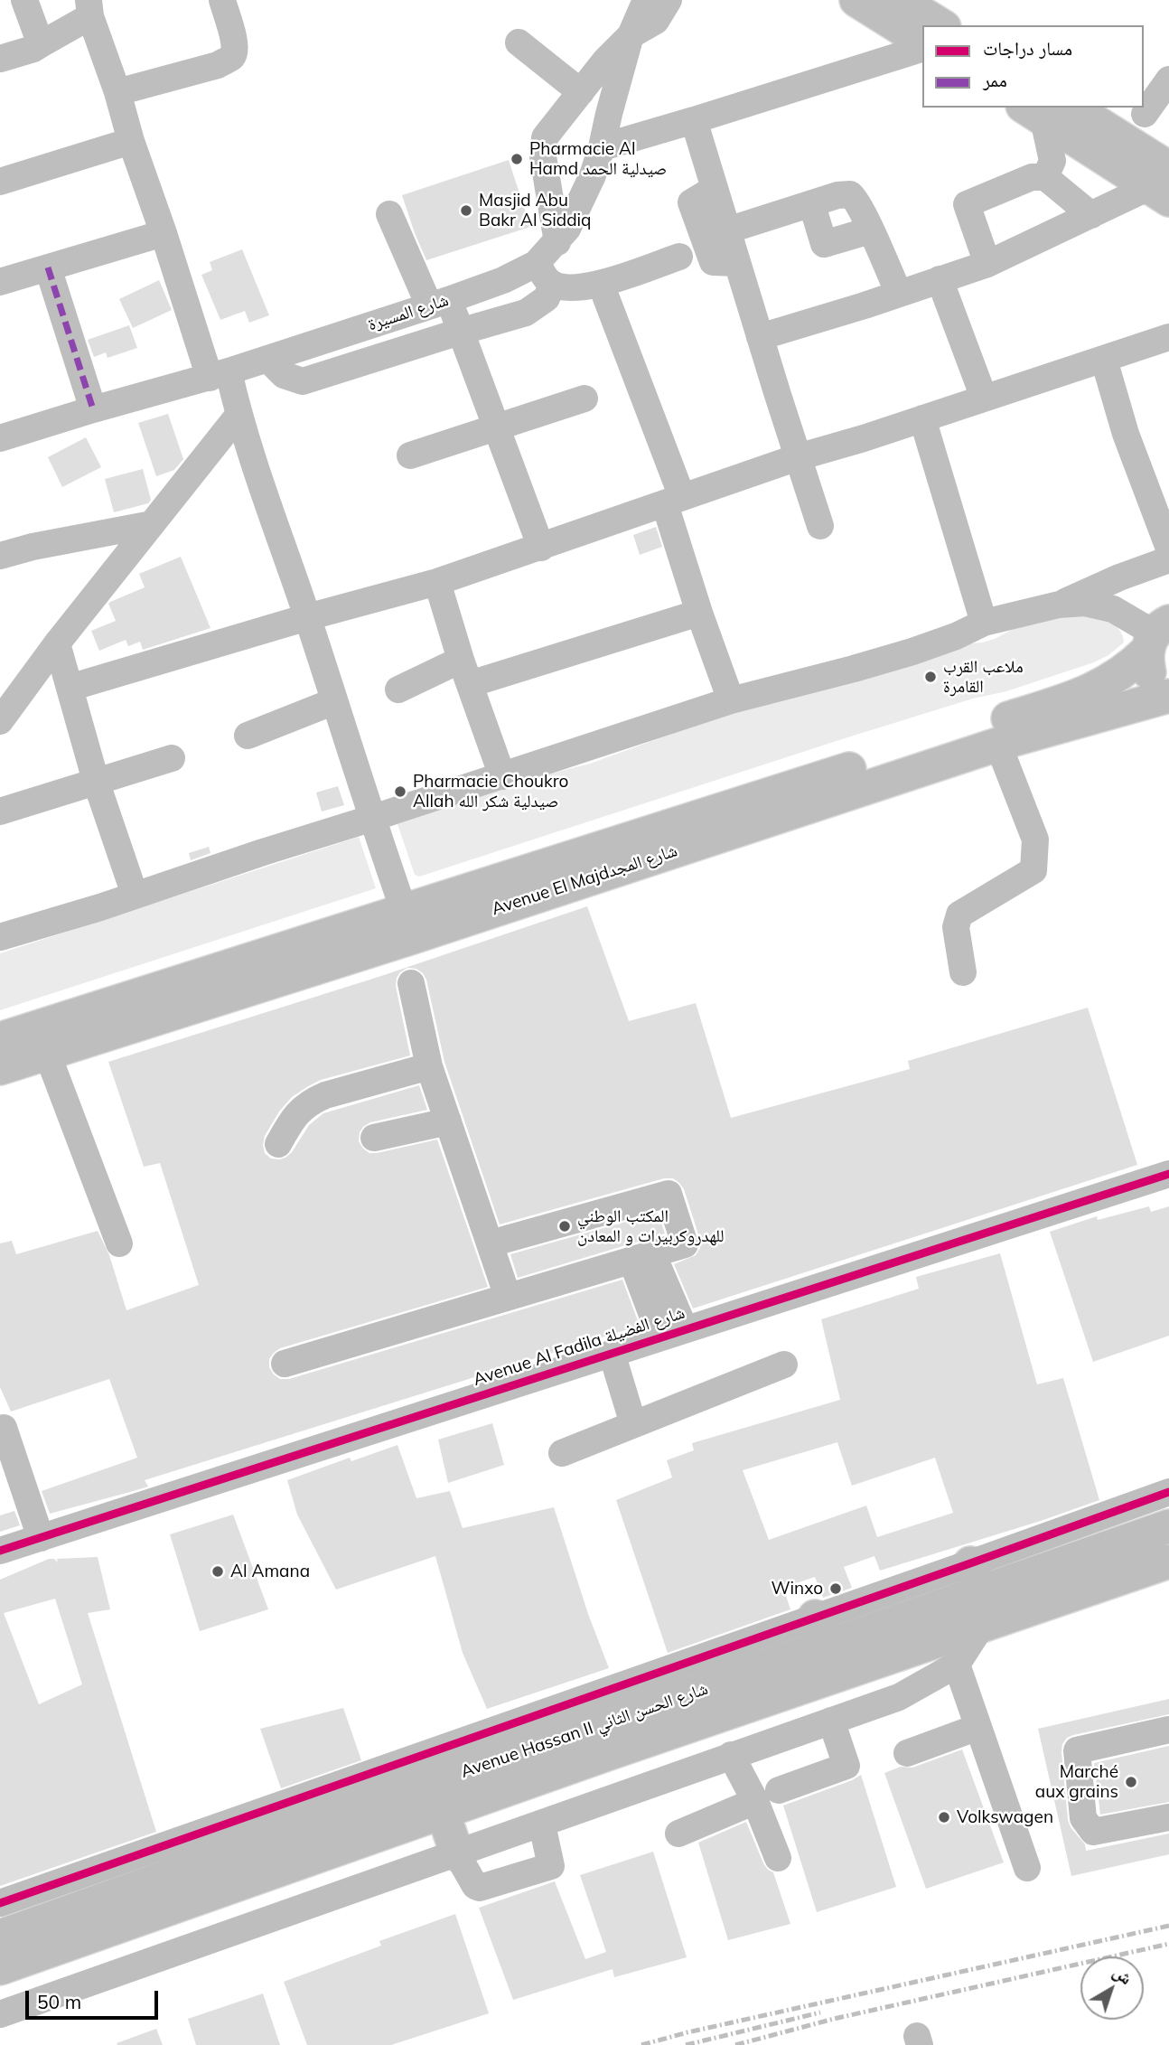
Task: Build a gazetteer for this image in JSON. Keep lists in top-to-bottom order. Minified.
{"streets":{"main road":["Avenue El Majdشارع المجد","Avenue Hassan II شارع الحسن الثاني"],"street":["شارع المسيرة","Avenue Al Fadila شارع الفضيلة"]},"places":["Pharmacie Al Hamd صيدلية الحمد","Masjid Abu Bakr Al Siddiq","ملاعب القرب القامرة","Pharmacie Choukro Allah صيدلية شكر الله","المكتب الوطني للهدروكربيرات و المعادن","Al Amana","Winxo","Marché aux grains","Volkswagen"],"legend":["مسار دراجات","ممر"],"scale_bar":"50 m","north":"top right"}
